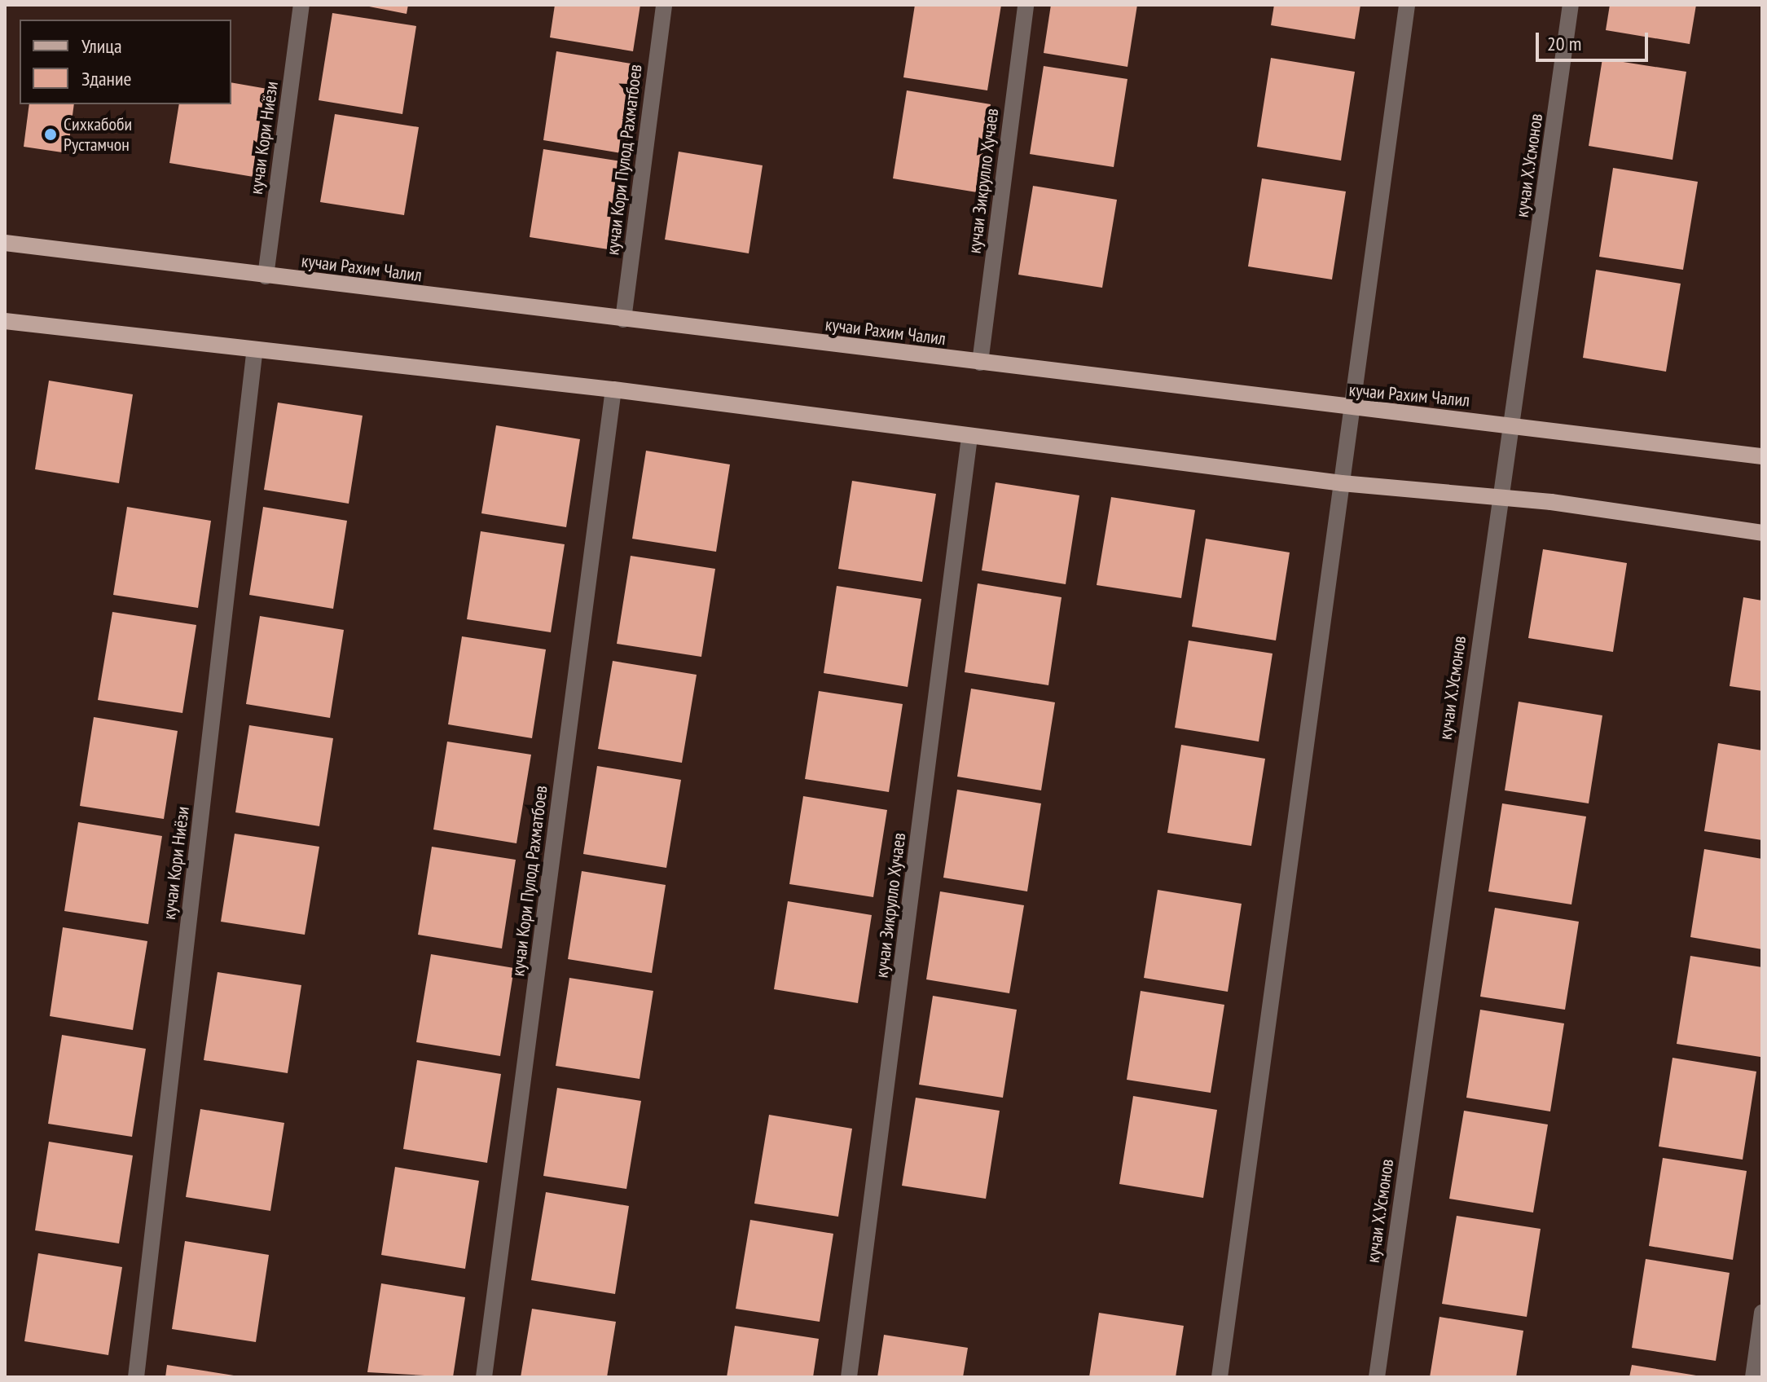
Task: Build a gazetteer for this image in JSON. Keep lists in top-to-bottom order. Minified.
{"streets":{"main road":["кучаи Рахим Чалил"],"street":["кучаи Кори Ниёзи","кучаи Кори Пулод Рахматбоев","кучаи Х.Усмонов","кучаи Зикрулло Хучаев"]},"crossings":[["кучаи Кори Ниёзи","кучаи Рахим Чалил"],["кучаи Кори Пулод Рахматбоев","кучаи Рахим Чалил"],["кучаи Х.Усмонов","кучаи Рахим Чалил"],["кучаи Зикрулло Хучаев","кучаи Рахим Чалил"]],"places":["Сихкабоби Рустамчон"],"legend":["Улица","Здание"],"scale_bar":"20 m"}
